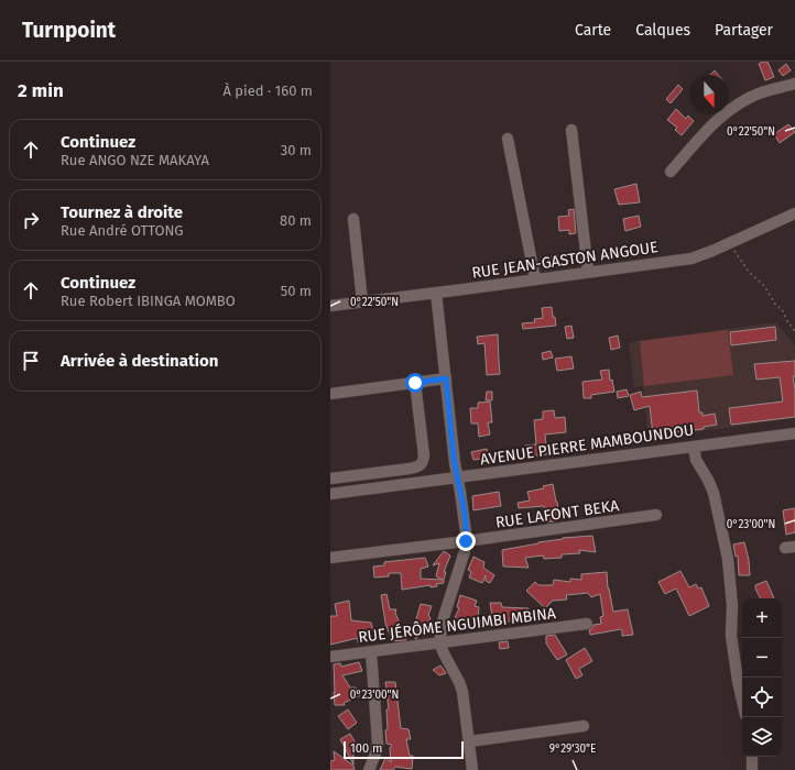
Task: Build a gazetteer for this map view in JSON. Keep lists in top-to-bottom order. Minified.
{"streets":{"street":["RUE JEAN-GASTON ANGOUE","AVENUE PIERRE MAMBOUNDOU","RUE LAFONT BEKA","RUE JÉRÔME NGUIMBI MBINA"]},"scale_bar":"100 m","north":"bottom","page":{"header":"Turnpoint","nav":["Carte","Calques","Partager"],"heading":["2 min","À pied · 160 m"],"list":[["Continuez","Rue ANGO NZE MAKAYA","30 m"],["Tournez à droite","Rue André OTTONG","80 m"],["Continuez","Rue Robert IBINGA MOMBO","50 m"],"Arrivée à destination"],"map_buttons":["+","−"],"scale":"100 m"},"coordinates":["0°22'50\"N","0°23'00\"N","9°29'30\"E"]}
